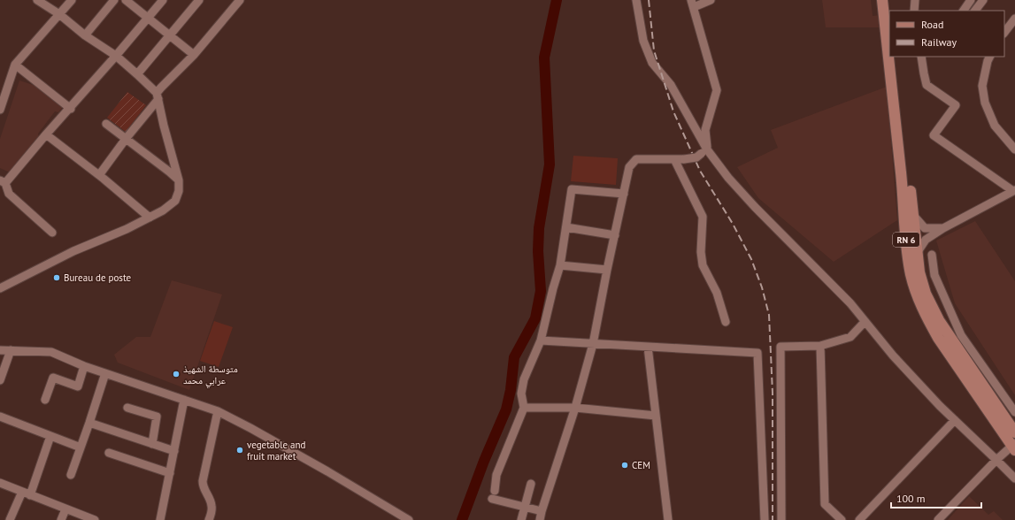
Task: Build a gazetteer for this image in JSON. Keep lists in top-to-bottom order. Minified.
{"streets":{"main road":["RN 6"]},"places":["Bureau de poste","متوسطة الشهيذ عرابي محمد","vegetable and fruit market","CEM"],"legend":["Road","Railway"],"scale_bar":"100 m"}
